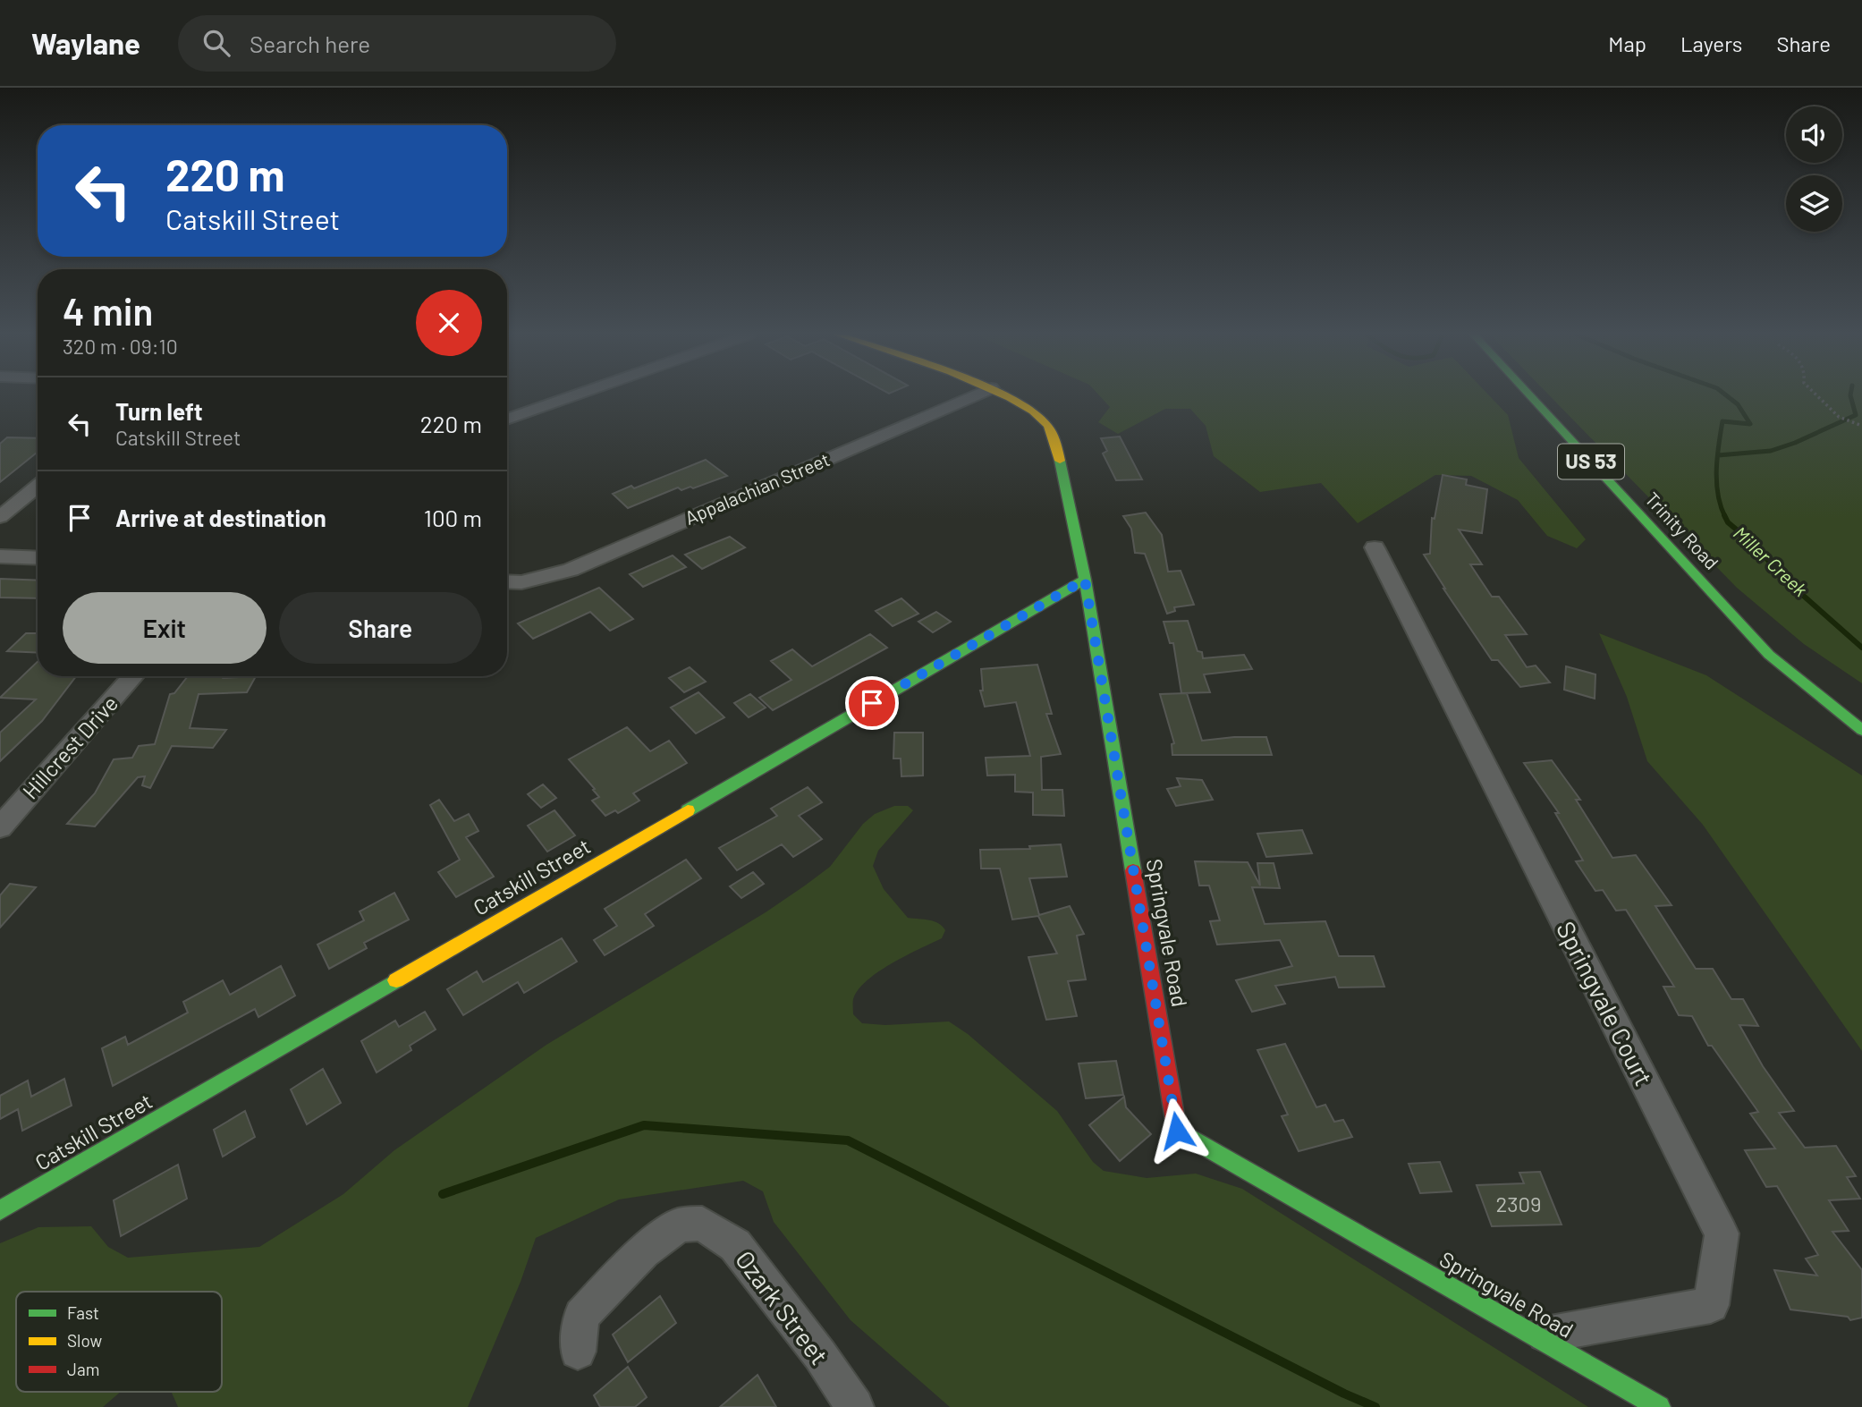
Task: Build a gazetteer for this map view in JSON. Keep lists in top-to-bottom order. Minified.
{"streets":{"main road":["US 53","Trinity Road","Catskill Street","Springvale Road"],"street":["Appalachian Street","Hillcrest Drive","Springvale Court","Ozark Street"]},"crossings":[["Catskill Street","Springvale Road"],["Springvale Road","Springvale Court"]],"water":["Miller Creek"],"house_numbers":["2309"],"legend":["Fast","Slow","Jam"],"page":{"header":"Waylane","search":"Search here","nav":["Map","Layers","Share"],"turn":["220 m","Catskill Street"],"heading":["4 min","320 m · 09:10"],"list":[{"name":"Turn left","note":"Catskill Street","value":"220 m"},{"name":"Arrive at destination","value":"100 m"}],"buttons":["Exit","Share"]}}
